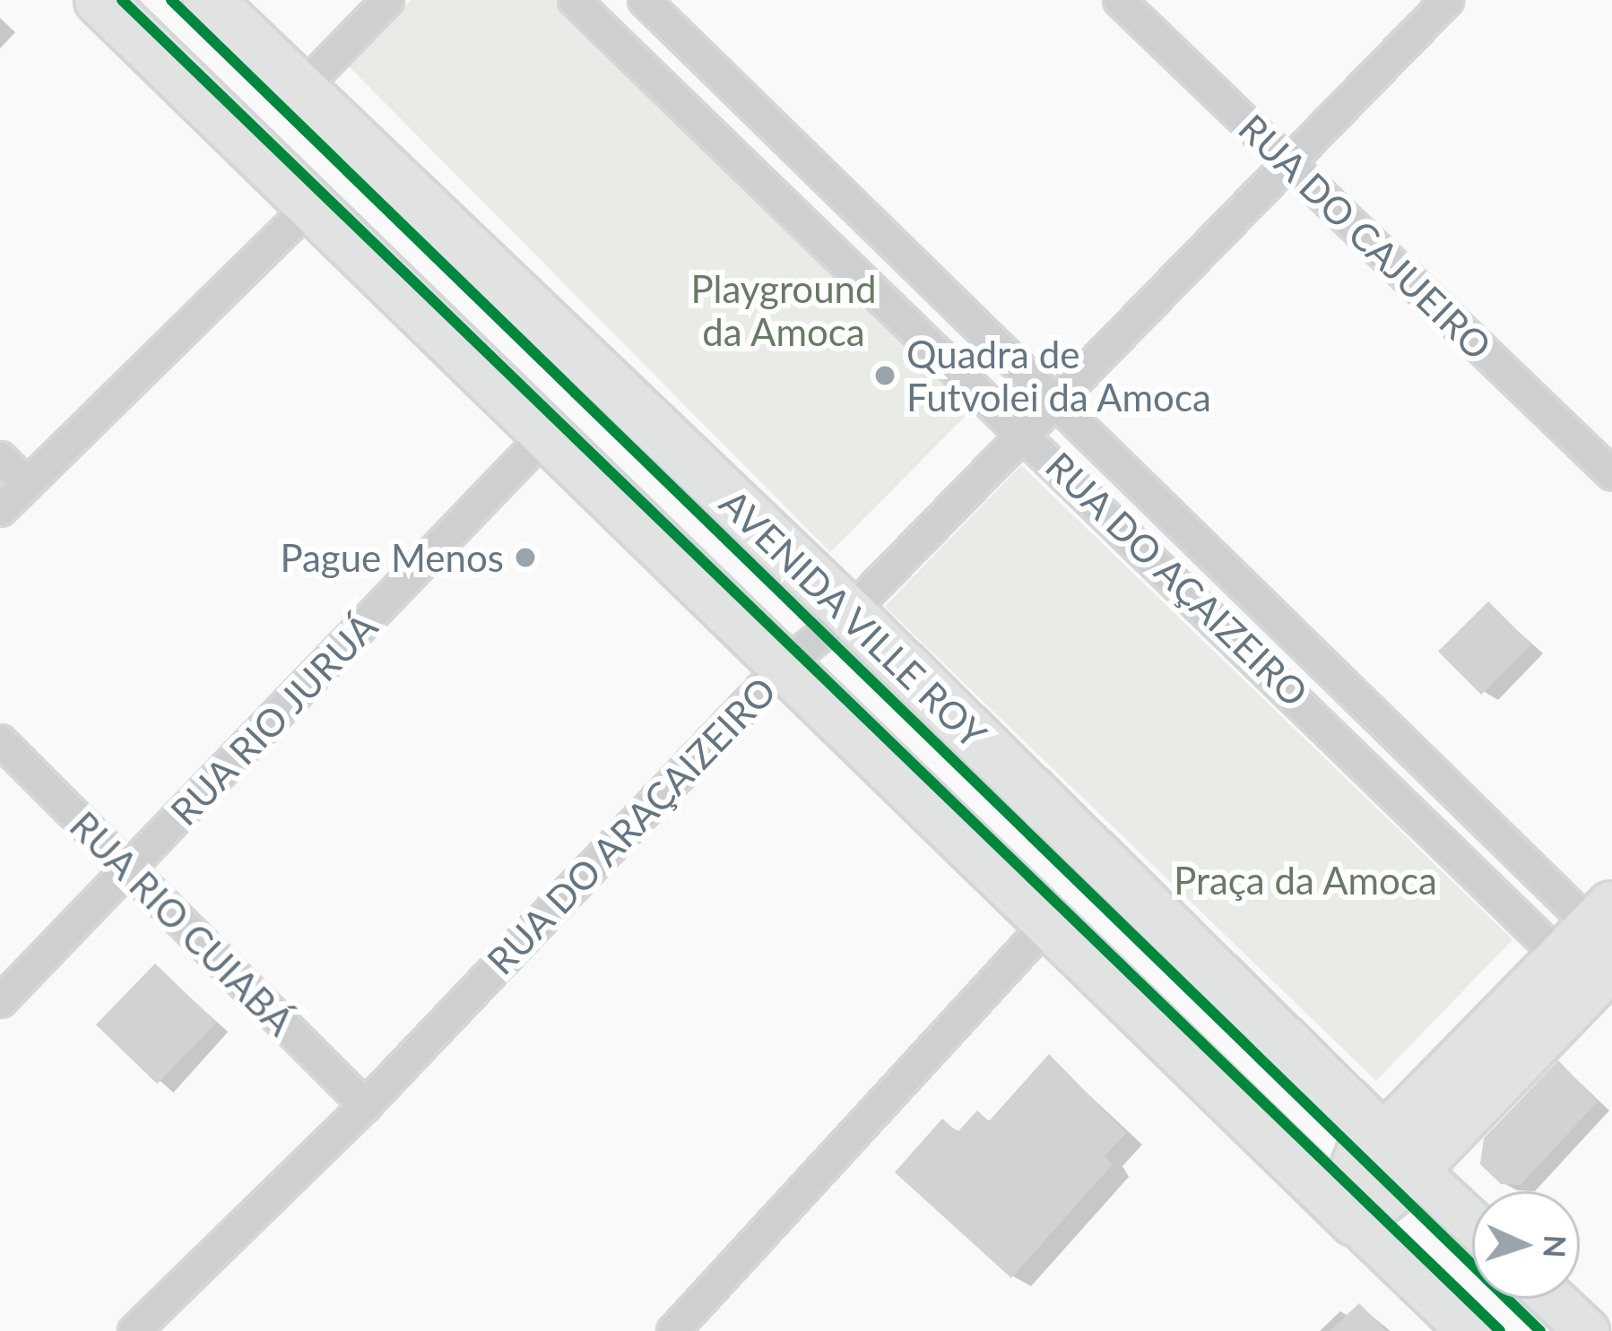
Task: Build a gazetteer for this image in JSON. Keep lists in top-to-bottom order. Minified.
{"streets":{"main road":["AVENIDA VILLE ROY"],"street":["RUA DO CAJUEIRO","RUA DO AÇAIZEIRO","RUA RIO JURUÁ","RUA DO ARAÇAIZEIRO","RUA RIO CUIABÁ"]},"crossings":[["RUA DO CAJUEIRO","RUA DO ARAÇAIZEIRO"],["RUA DO AÇAIZEIRO","RUA DO ARAÇAIZEIRO"],["AVENIDA VILLE ROY","RUA DO ARAÇAIZEIRO"],["RUA RIO JURUÁ","RUA RIO CUIABÁ"],["RUA DO ARAÇAIZEIRO","RUA RIO CUIABÁ"]],"parks":["Playground da Amoca","Praça da Amoca"],"places":["Quadra de Futvolei da Amoca","Pague Menos"],"north":"right"}
